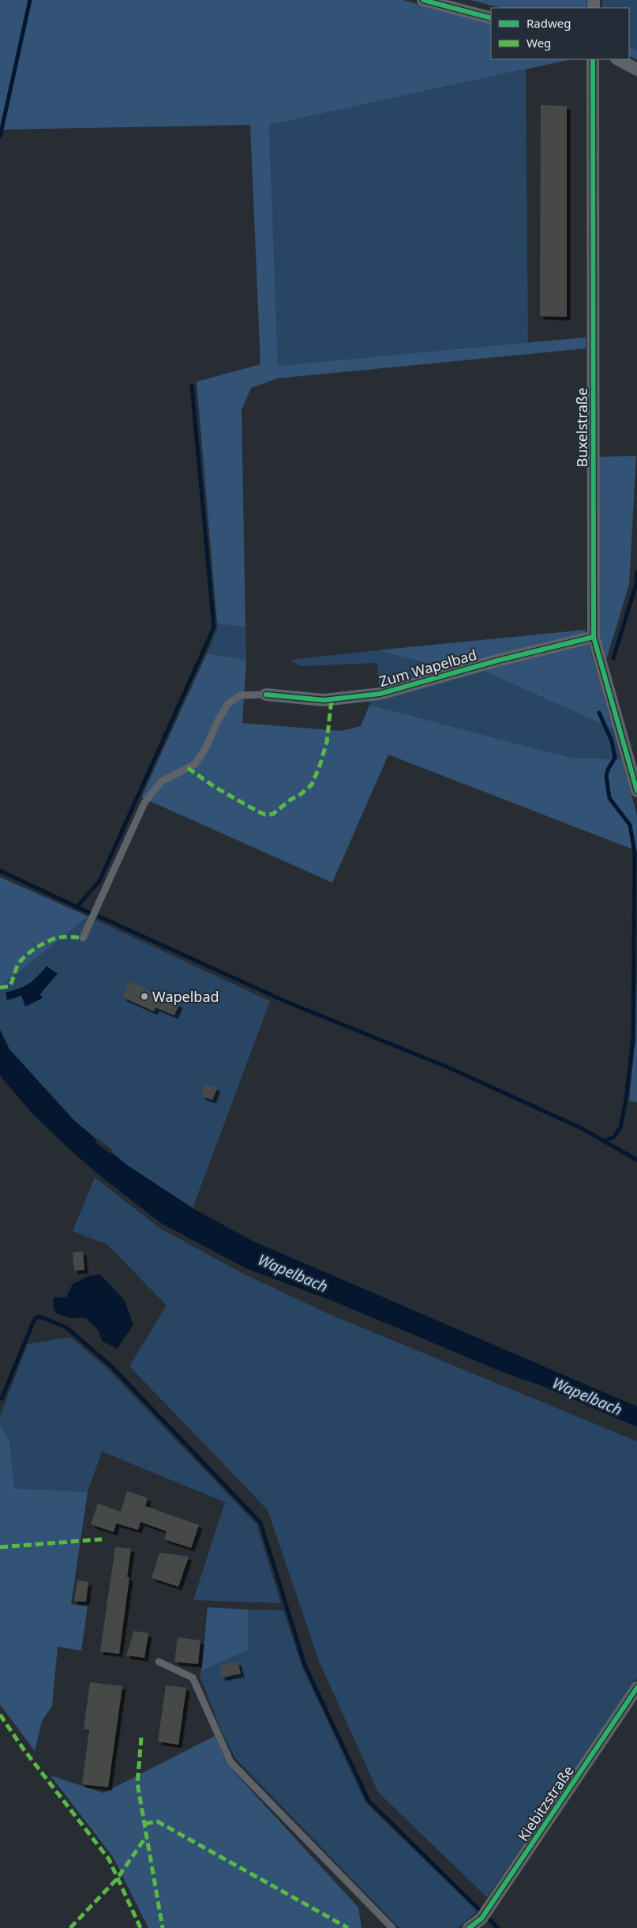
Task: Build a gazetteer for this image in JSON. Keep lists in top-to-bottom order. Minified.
{"streets":{"street":["Buxelstraße","Zum Wapelbad","Kiebitzstraße"]},"crossings":[["Buxelstraße","Zum Wapelbad"]],"water":["Wapelbach"],"places":["Wapelbad"],"legend":["Radweg","Weg"]}
